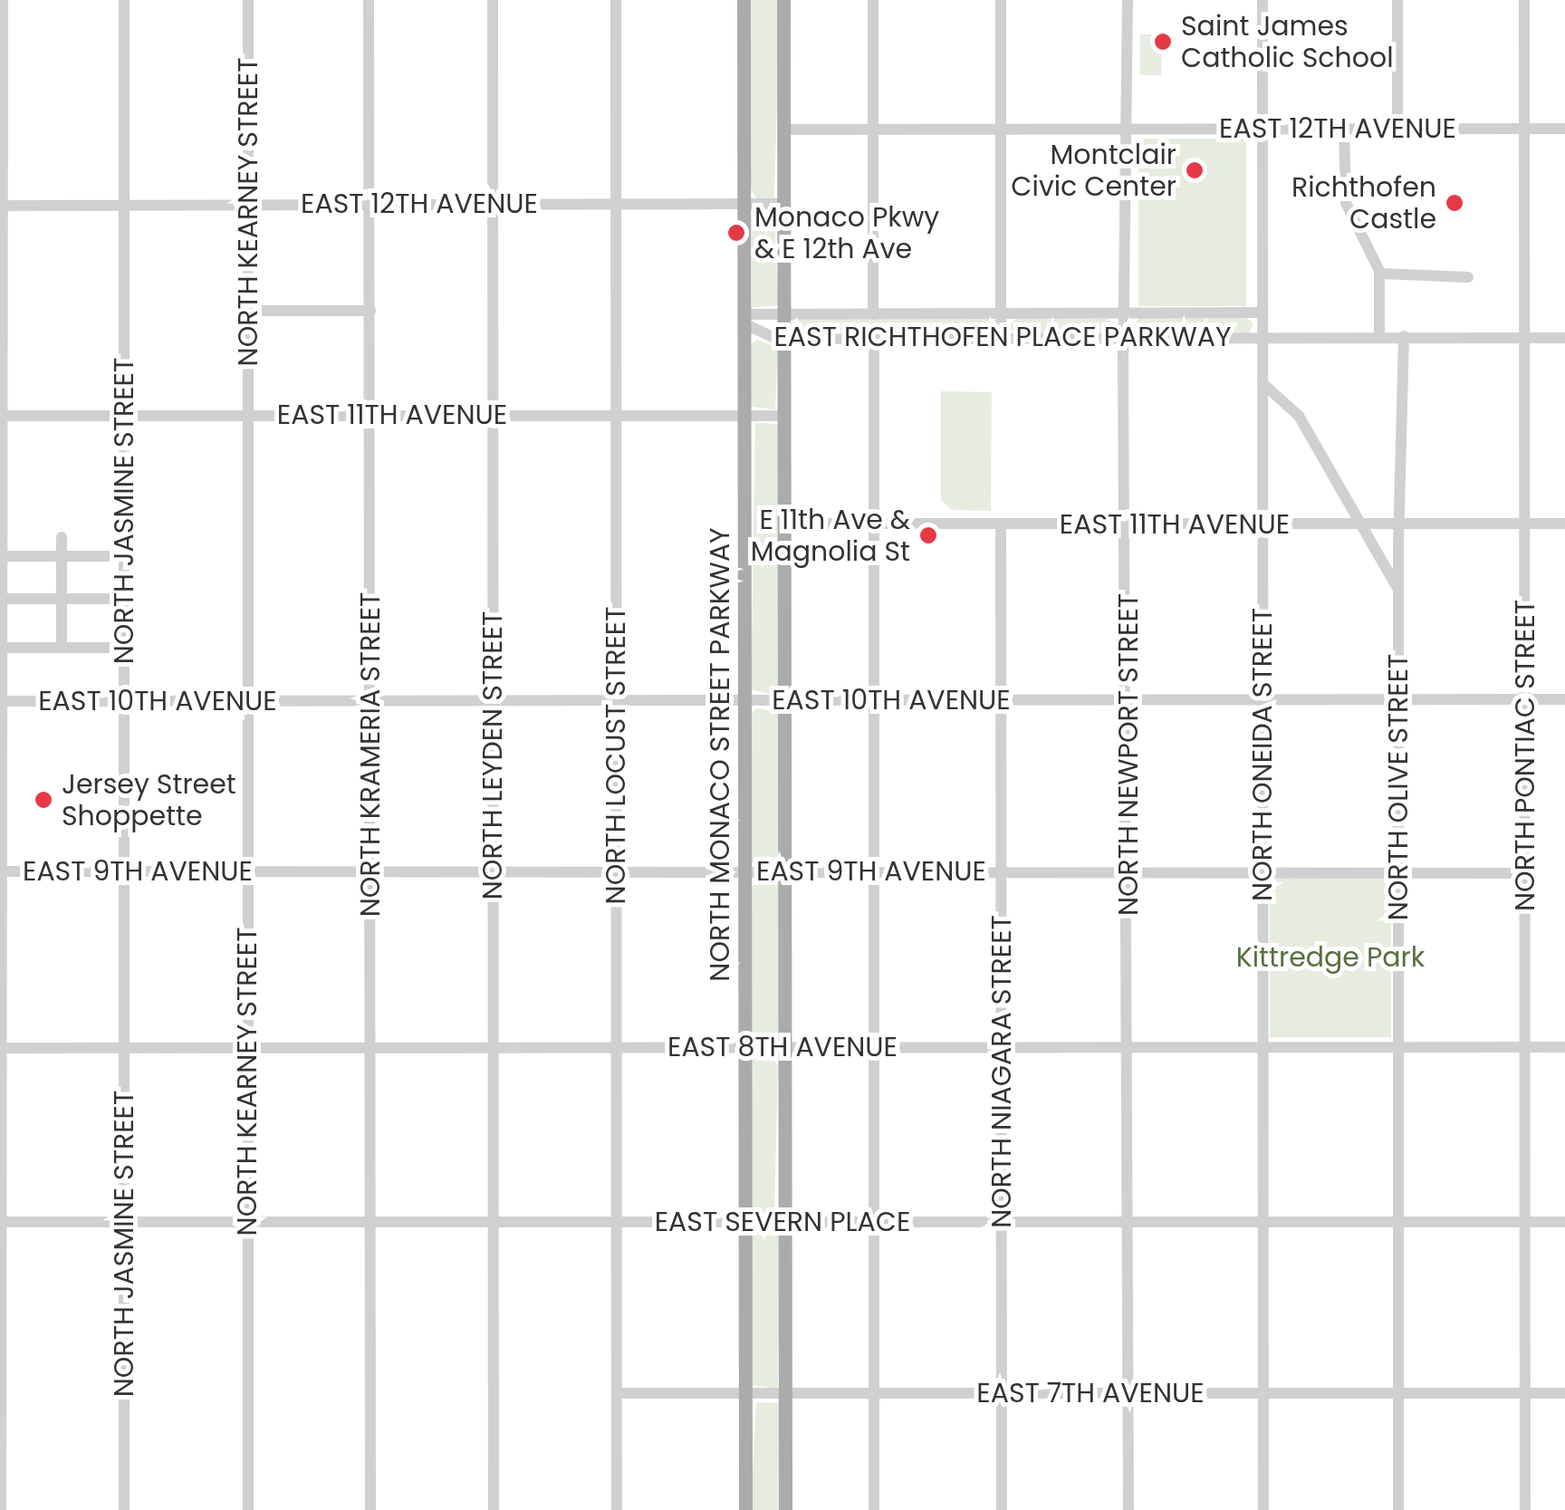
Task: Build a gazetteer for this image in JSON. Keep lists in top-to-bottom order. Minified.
{"streets":{"main road":["NORTH MONACO STREET PARKWAY"],"street":["EAST 12TH AVENUE","NORTH KEARNEY STREET","EAST RICHTHOFEN PLACE PARKWAY","EAST 11TH AVENUE","NORTH JASMINE STREET","EAST 10TH AVENUE","NORTH KRAMERIA STREET","NORTH NEWPORT STREET","NORTH ONEIDA STREET","NORTH LEYDEN STREET","NORTH LOCUST STREET","NORTH PONTIAC STREET","NORTH OLIVE STREET","EAST 9TH AVENUE","EAST 8TH AVENUE","NORTH NIAGARA STREET","EAST SEVERN PLACE","EAST 7TH AVENUE"]},"crossings":[["EAST 12TH AVENUE","NORTH KEARNEY STREET"],["EAST 12TH AVENUE","NORTH JASMINE STREET"],["EAST 12TH AVENUE","NORTH KRAMERIA STREET"],["EAST 12TH AVENUE","NORTH MONACO STREET PARKWAY"],["EAST 12TH AVENUE","NORTH NEWPORT STREET"],["EAST 12TH AVENUE","NORTH ONEIDA STREET"],["EAST 12TH AVENUE","NORTH LEYDEN STREET"],["EAST 12TH AVENUE","NORTH LOCUST STREET"],["EAST 12TH AVENUE","NORTH PONTIAC STREET"],["NORTH KEARNEY STREET","EAST 11TH AVENUE"],["NORTH KEARNEY STREET","EAST 10TH AVENUE"],["NORTH KEARNEY STREET","EAST 9TH AVENUE"],["NORTH KEARNEY STREET","EAST 8TH AVENUE"],["NORTH KEARNEY STREET","EAST SEVERN PLACE"],["EAST RICHTHOFEN PLACE PARKWAY","NORTH MONACO STREET PARKWAY"],["EAST RICHTHOFEN PLACE PARKWAY","NORTH NEWPORT STREET"],["EAST RICHTHOFEN PLACE PARKWAY","NORTH ONEIDA STREET"],["EAST RICHTHOFEN PLACE PARKWAY","NORTH PONTIAC STREET"],["EAST RICHTHOFEN PLACE PARKWAY","NORTH OLIVE STREET"],["EAST 11TH AVENUE","NORTH JASMINE STREET"],["EAST 11TH AVENUE","NORTH KRAMERIA STREET"],["EAST 11TH AVENUE","NORTH MONACO STREET PARKWAY"],["EAST 11TH AVENUE","NORTH NEWPORT STREET"],["EAST 11TH AVENUE","NORTH ONEIDA STREET"],["EAST 11TH AVENUE","NORTH LEYDEN STREET"],["EAST 11TH AVENUE","NORTH LOCUST STREET"],["EAST 11TH AVENUE","NORTH PONTIAC STREET"],["EAST 11TH AVENUE","NORTH OLIVE STREET"],["EAST 11TH AVENUE","NORTH NIAGARA STREET"],["NORTH JASMINE STREET","EAST 10TH AVENUE"],["NORTH JASMINE STREET","EAST 9TH AVENUE"],["NORTH JASMINE STREET","EAST 8TH AVENUE"],["NORTH JASMINE STREET","EAST SEVERN PLACE"],["EAST 10TH AVENUE","NORTH KRAMERIA STREET"],["EAST 10TH AVENUE","NORTH MONACO STREET PARKWAY"],["EAST 10TH AVENUE","NORTH NEWPORT STREET"],["EAST 10TH AVENUE","NORTH ONEIDA STREET"],["EAST 10TH AVENUE","NORTH LEYDEN STREET"],["EAST 10TH AVENUE","NORTH LOCUST STREET"],["EAST 10TH AVENUE","NORTH PONTIAC STREET"],["EAST 10TH AVENUE","NORTH OLIVE STREET"],["EAST 10TH AVENUE","NORTH NIAGARA STREET"],["NORTH KRAMERIA STREET","EAST 9TH AVENUE"],["NORTH KRAMERIA STREET","EAST 8TH AVENUE"],["NORTH KRAMERIA STREET","EAST SEVERN PLACE"],["NORTH MONACO STREET PARKWAY","EAST 9TH AVENUE"],["NORTH MONACO STREET PARKWAY","EAST 8TH AVENUE"],["NORTH MONACO STREET PARKWAY","EAST SEVERN PLACE"],["NORTH MONACO STREET PARKWAY","EAST 7TH AVENUE"],["NORTH NEWPORT STREET","EAST 9TH AVENUE"],["NORTH NEWPORT STREET","EAST 8TH AVENUE"],["NORTH NEWPORT STREET","EAST SEVERN PLACE"],["NORTH NEWPORT STREET","EAST 7TH AVENUE"],["NORTH ONEIDA STREET","EAST 9TH AVENUE"],["NORTH ONEIDA STREET","EAST 8TH AVENUE"],["NORTH ONEIDA STREET","EAST SEVERN PLACE"],["NORTH ONEIDA STREET","EAST 7TH AVENUE"],["NORTH LEYDEN STREET","EAST 9TH AVENUE"],["NORTH LEYDEN STREET","EAST 8TH AVENUE"],["NORTH LEYDEN STREET","EAST SEVERN PLACE"],["NORTH LOCUST STREET","EAST 9TH AVENUE"],["NORTH LOCUST STREET","EAST 8TH AVENUE"],["NORTH LOCUST STREET","EAST SEVERN PLACE"],["NORTH LOCUST STREET","EAST 7TH AVENUE"],["NORTH PONTIAC STREET","EAST 9TH AVENUE"],["NORTH PONTIAC STREET","EAST 8TH AVENUE"],["NORTH PONTIAC STREET","EAST SEVERN PLACE"],["NORTH PONTIAC STREET","EAST 7TH AVENUE"],["NORTH OLIVE STREET","EAST 9TH AVENUE"],["NORTH OLIVE STREET","EAST 8TH AVENUE"],["NORTH OLIVE STREET","EAST SEVERN PLACE"],["NORTH OLIVE STREET","EAST 7TH AVENUE"],["EAST 9TH AVENUE","NORTH NIAGARA STREET"],["EAST 8TH AVENUE","NORTH NIAGARA STREET"],["NORTH NIAGARA STREET","EAST SEVERN PLACE"],["NORTH NIAGARA STREET","EAST 7TH AVENUE"]],"parks":["Kittredge Park"],"places":["Saint James Catholic School","Montclair Civic Center","Richthofen Castle","Monaco Pkwy & E 12th Ave","E 11th Ave & Magnolia St","Jersey Street Shoppette"]}
